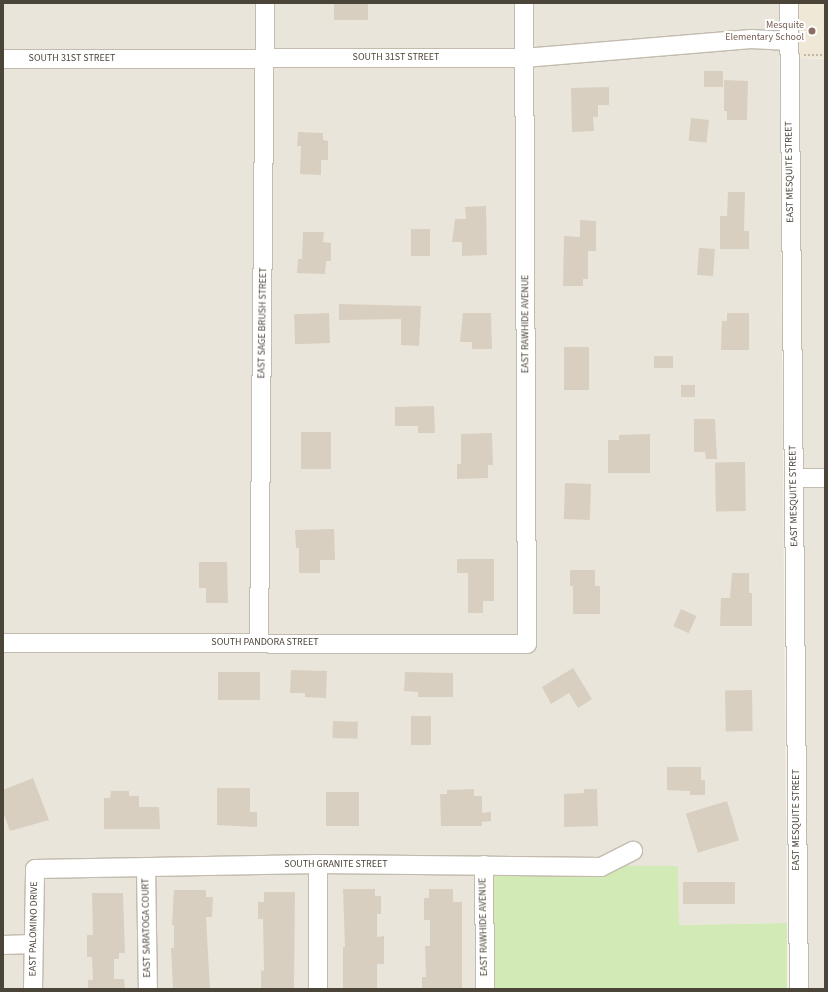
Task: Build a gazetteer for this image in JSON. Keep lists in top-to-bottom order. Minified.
{"streets":{"street":["SOUTH 31ST STREET","EAST MESQUITE STREET","EAST SAGE BRUSH STREET","EAST RAWHIDE AVENUE","SOUTH PANDORA STREET","SOUTH GRANITE STREET","EAST SARATOGA COURT","EAST PALOMINO DRIVE"]},"crossings":[["SOUTH 31ST STREET","EAST MESQUITE STREET"],["SOUTH 31ST STREET","EAST SAGE BRUSH STREET"],["SOUTH 31ST STREET","EAST RAWHIDE AVENUE"],["EAST SAGE BRUSH STREET","SOUTH PANDORA STREET"],["EAST RAWHIDE AVENUE","SOUTH PANDORA STREET"],["EAST RAWHIDE AVENUE","SOUTH GRANITE STREET"],["SOUTH GRANITE STREET","EAST SARATOGA COURT"],["SOUTH GRANITE STREET","EAST PALOMINO DRIVE"]],"places":["Mesquite Elementary School"]}
